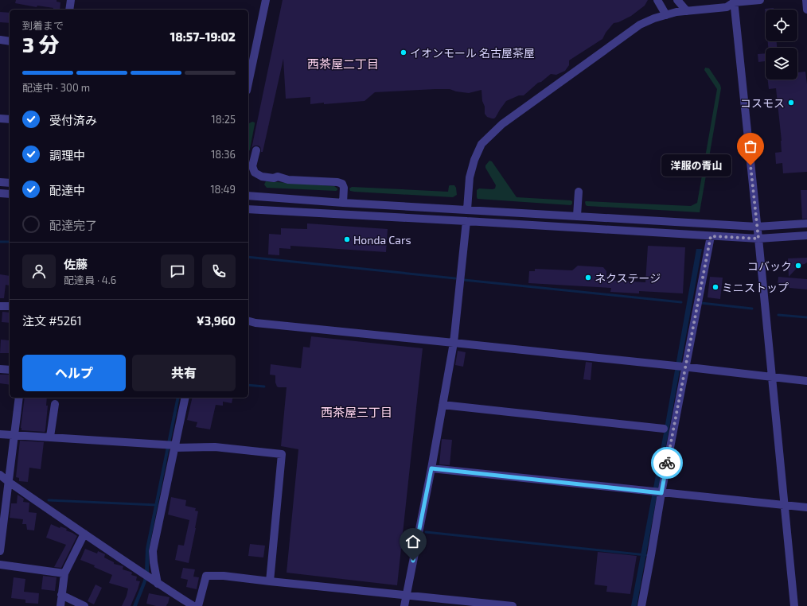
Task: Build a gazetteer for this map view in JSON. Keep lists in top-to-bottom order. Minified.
{"districts":["西茶屋二丁目","西茶屋三丁目"],"places":["イオンモール 名古屋茶屋","コスモス","洋服の青山","Honda Cars","コバック","ネクステージ","ミニストップ"],"page":{"heading":["3 分","到着まで","18:57–19:02"],"panel":["佐藤","配達員 · 4.6","注文 #5261","¥3,960"],"bar":"配達中 · 300 m","list":[["受付済み","18:25"],["調理中","18:36"],["配達中","18:49"],"配達完了"],"bubble":"洋服の青山","buttons":["ヘルプ","共有"]}}
